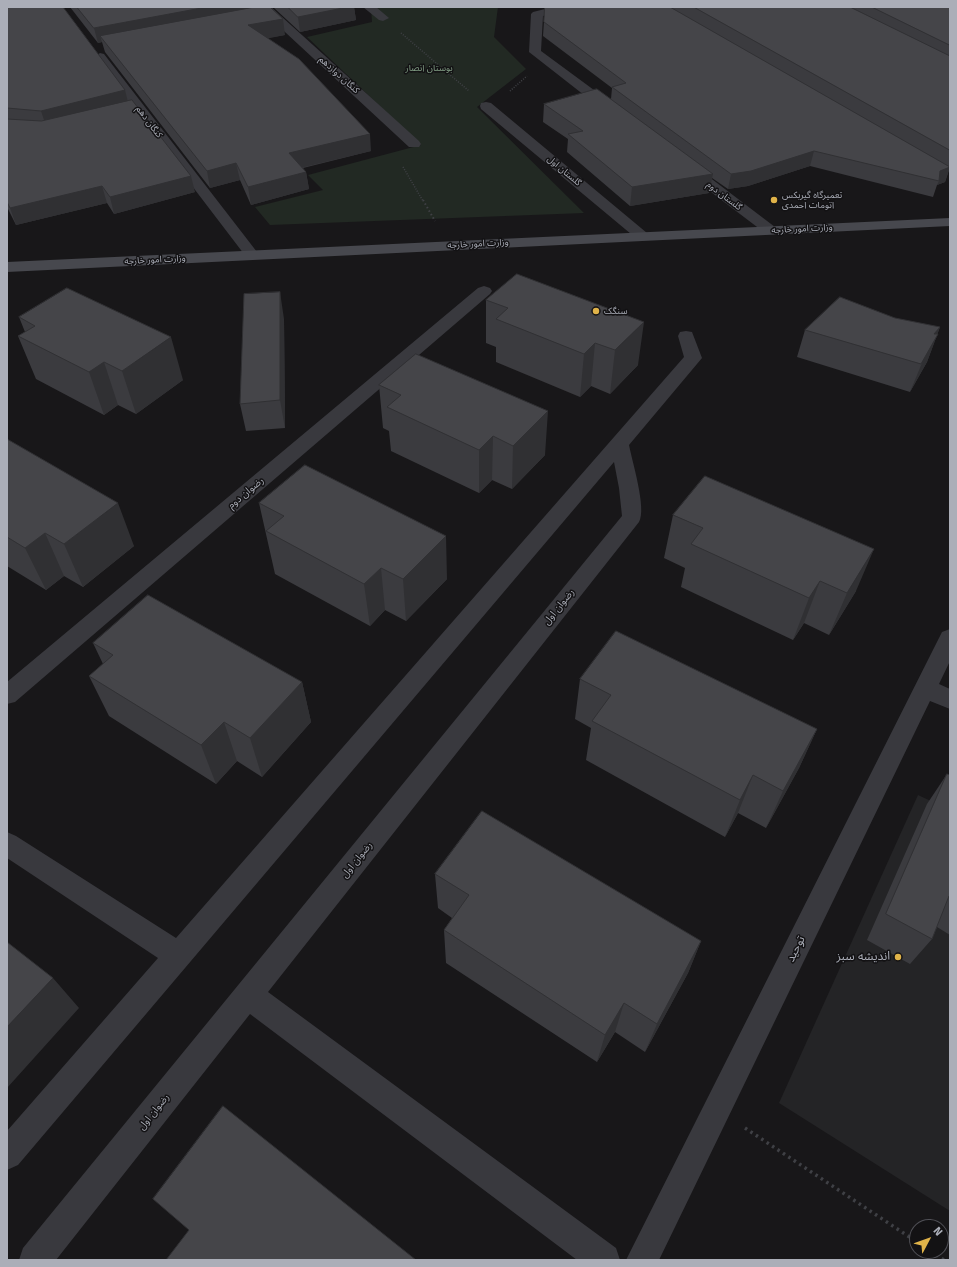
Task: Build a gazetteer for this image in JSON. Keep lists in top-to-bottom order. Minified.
{"streets":{"main road":["وزارت امور خارجه"],"street":["کنگان دوازدهم","کنگان دهم","گلستان اول","گلستان دوم","رضوان دوم","رضوان اول","توحید"]},"crossings":[["کنگان دهم","وزارت امور خارجه"],["گلستان اول","وزارت امور خارجه"],["گلستان دوم","وزارت امور خارجه"]],"parks":["بوستان انصار"],"places":["تعمیرگاه گیربکس اتومات احمدی","سنگک","اندیشه سبز"],"north":"top right"}
